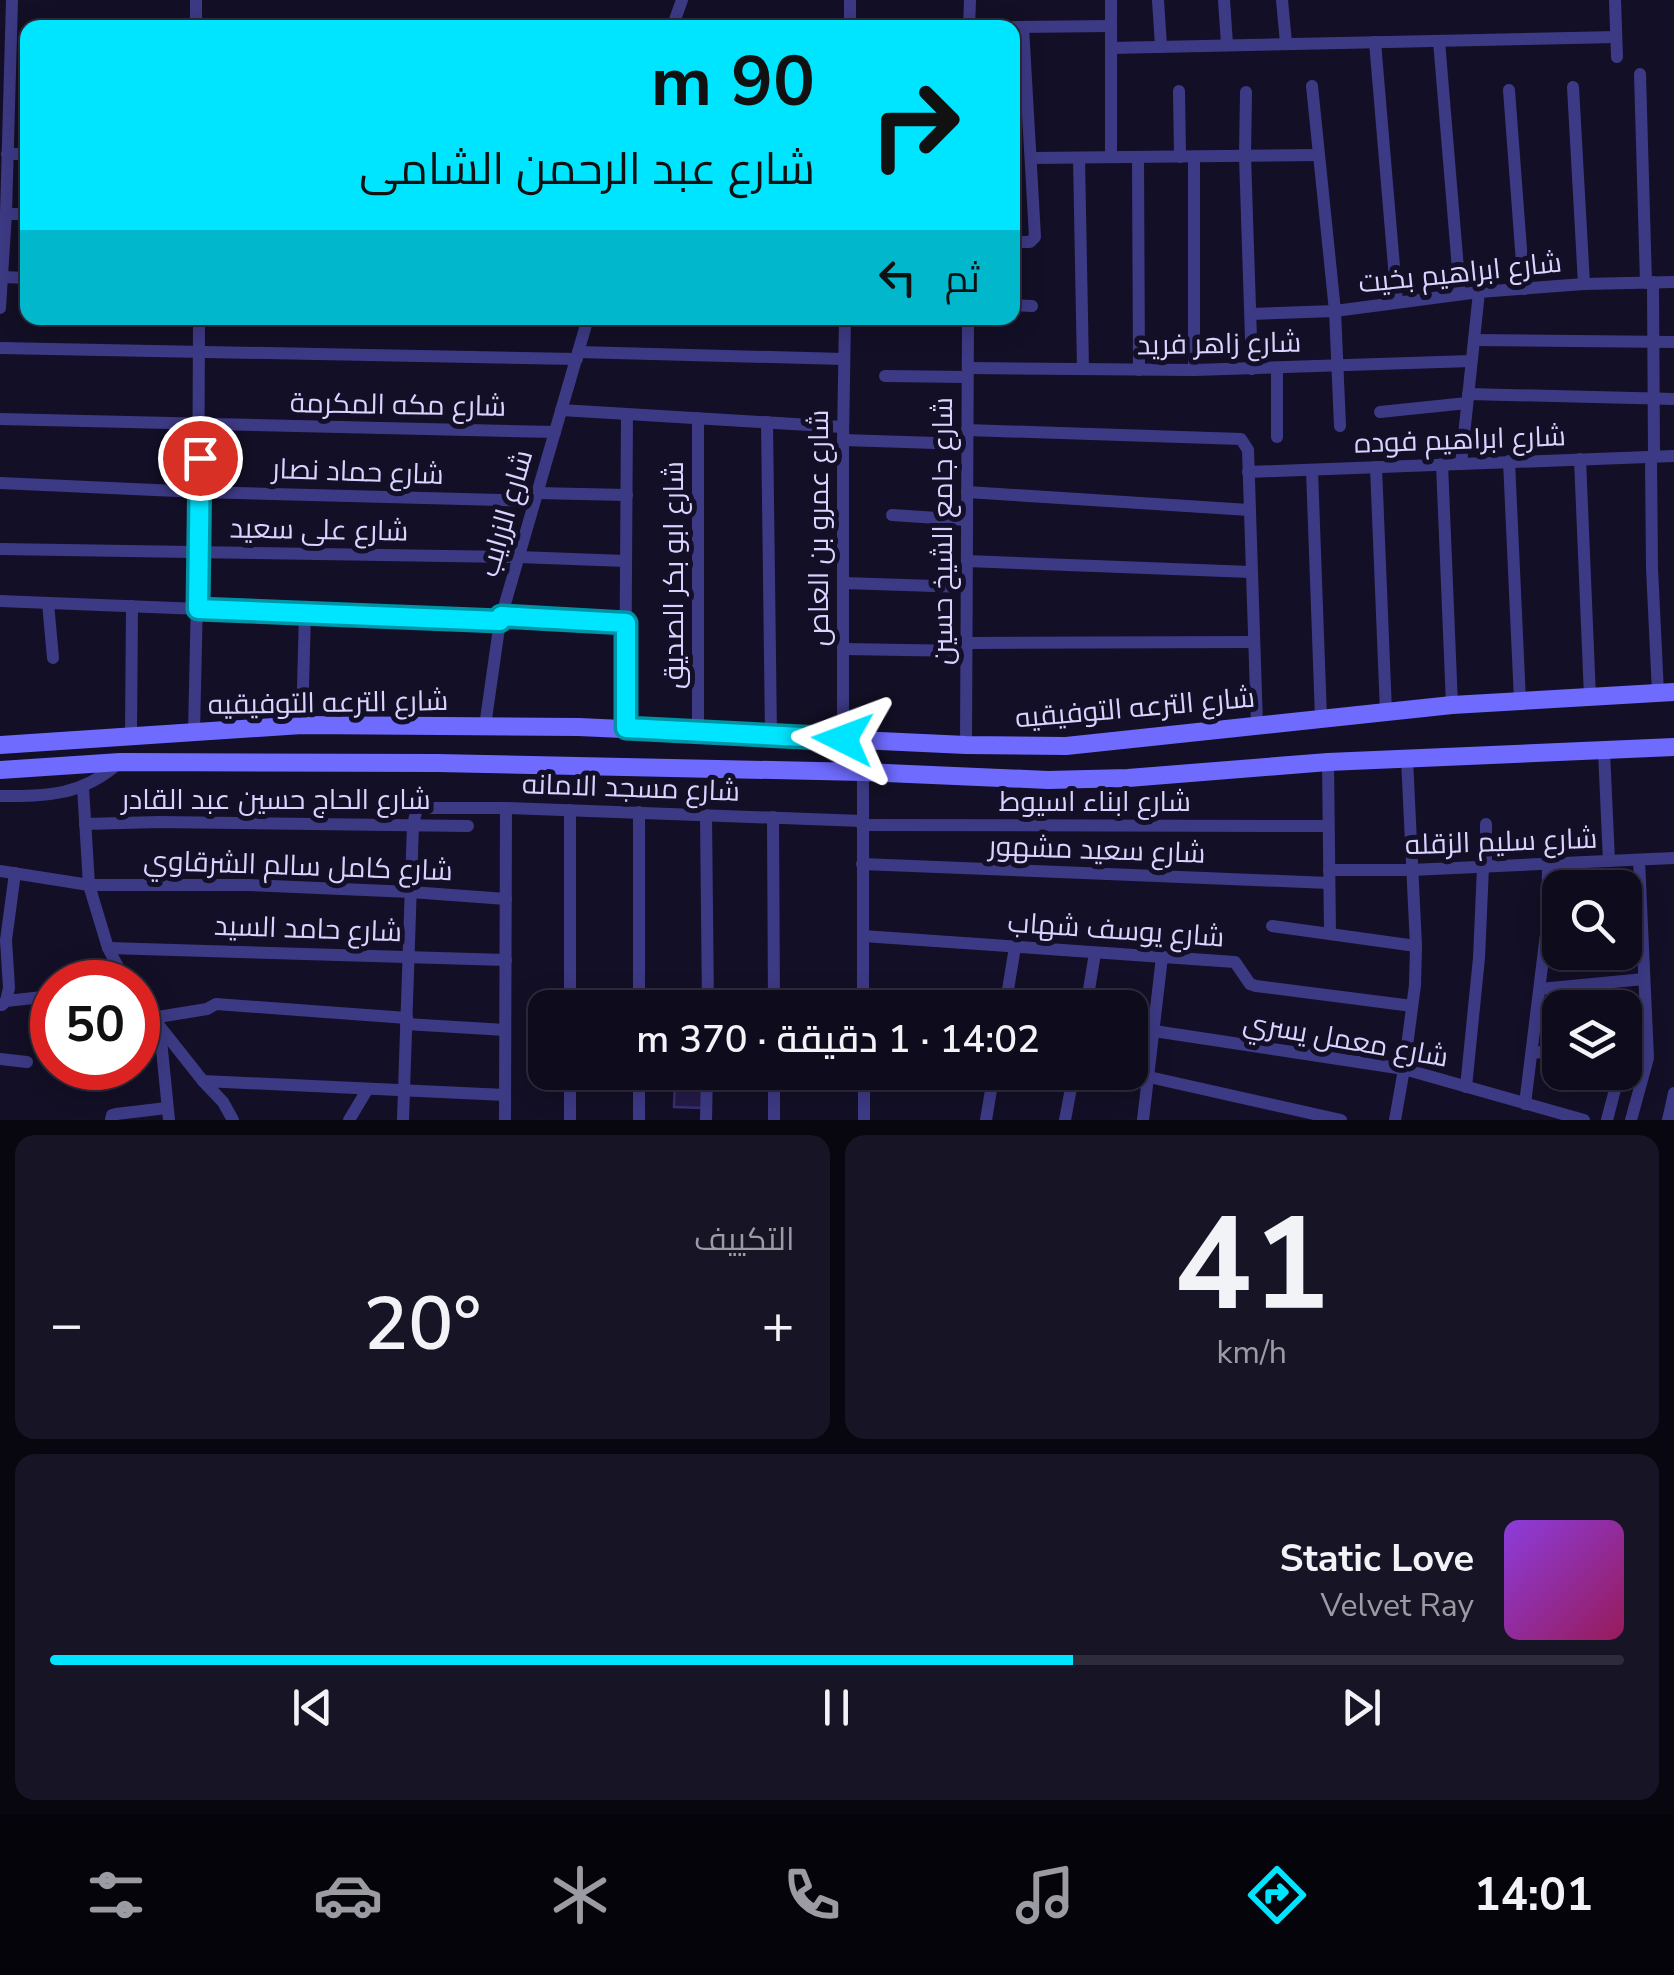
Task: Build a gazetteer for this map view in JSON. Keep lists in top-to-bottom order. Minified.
{"streets":{"main road":["شارع الترعه التوفيقيه"],"street":["شارع ابراهيم بخيت","شارع زاهر فريد","شارع مكه المكرمة","شارع ابراهيم فوده","شارع حماد نصار","شارع الزرايب","شارع عمرو بن العاص","شارع على سعيد","شارع جامع الشيخ حسين","شارع ابو بكر الصديق","شارع مسجد الامانه","شارع الحاج حسين عبد القادر","شارع ابناء اسيوط","شارع سليم الزقله","شارع سعيد مشهور","شارع كامل سالم الشرقاوي","شارع حامد السيد","شارع يوسف شهاب","شارع معمل يسري"]},"crossings":[["شارع زاهر فريد","شارع جامع الشيخ حسين"],["شارع مكه المكرمة","شارع الزرايب"],["شارع حماد نصار","شارع الزرايب"],["شارع الزرايب","شارع على سعيد"],["شارع الزرايب","شارع الترعه التوفيقيه"],["شارع عمرو بن العاص","شارع الترعه التوفيقيه"],["شارع جامع الشيخ حسين","شارع الترعه التوفيقيه"],["شارع ابو بكر الصديق","شارع الترعه التوفيقيه"],["شارع مسجد الامانه","شارع الحاج حسين عبد القادر"],["شارع مسجد الامانه","شارع ابناء اسيوط"],["شارع سليم الزقله","شارع سعيد مشهور"]],"page":{"turn":["90 m","شارع عبد الرحمن الشامى"],"then":"ثم","limit":"50","trip":"14:02 · 1 دقيقة · 370 m","tile":[["41","km/h"],"التكييف"],"heat":["−","20°","+"],"song":["Static Love","Velvet Ray"],"tabs":"14:01"}}
